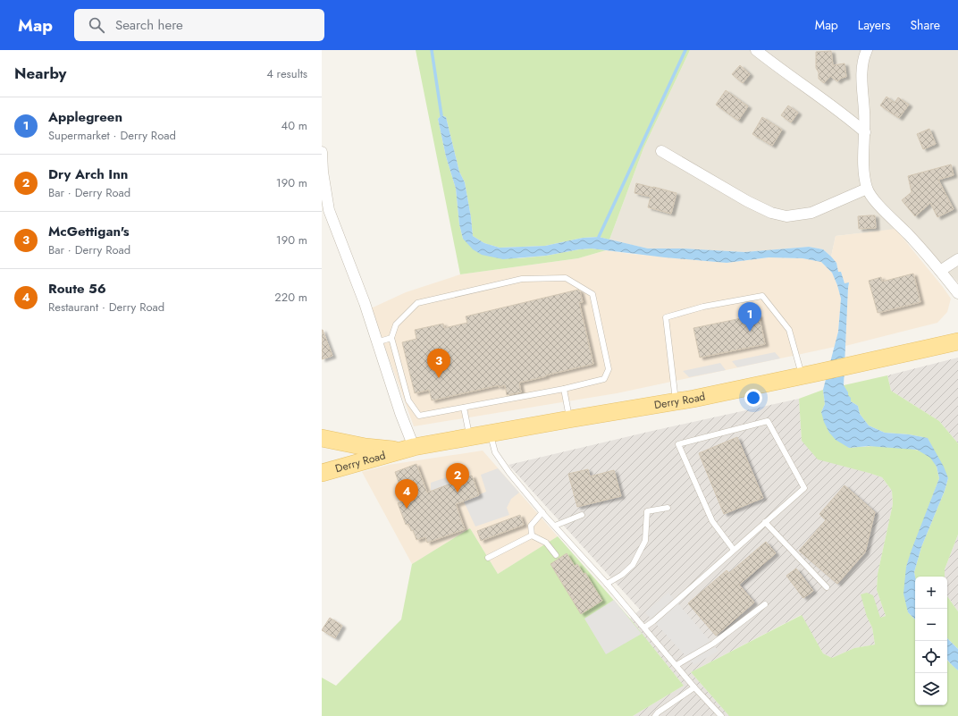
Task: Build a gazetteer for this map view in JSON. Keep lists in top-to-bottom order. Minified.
{"streets":{"main road":["Derry Road"]},"page":{"header":"Map","search":"Search here","nav":["Map","Layers","Share"],"heading":["Nearby","4 results"],"list":[{"mark":"1","name":"Applegreen","note":"Supermarket · Derry Road","value":"40 m"},{"mark":"2","name":"Dry Arch Inn","note":"Bar · Derry Road","value":"190 m"},{"mark":"3","name":"McGettigan's","note":"Bar · Derry Road","value":"190 m"},{"mark":"4","name":"Route 56","note":"Restaurant · Derry Road","value":"220 m"}],"pins":["1","3","2","4"],"map_buttons":["+","−"]}}
